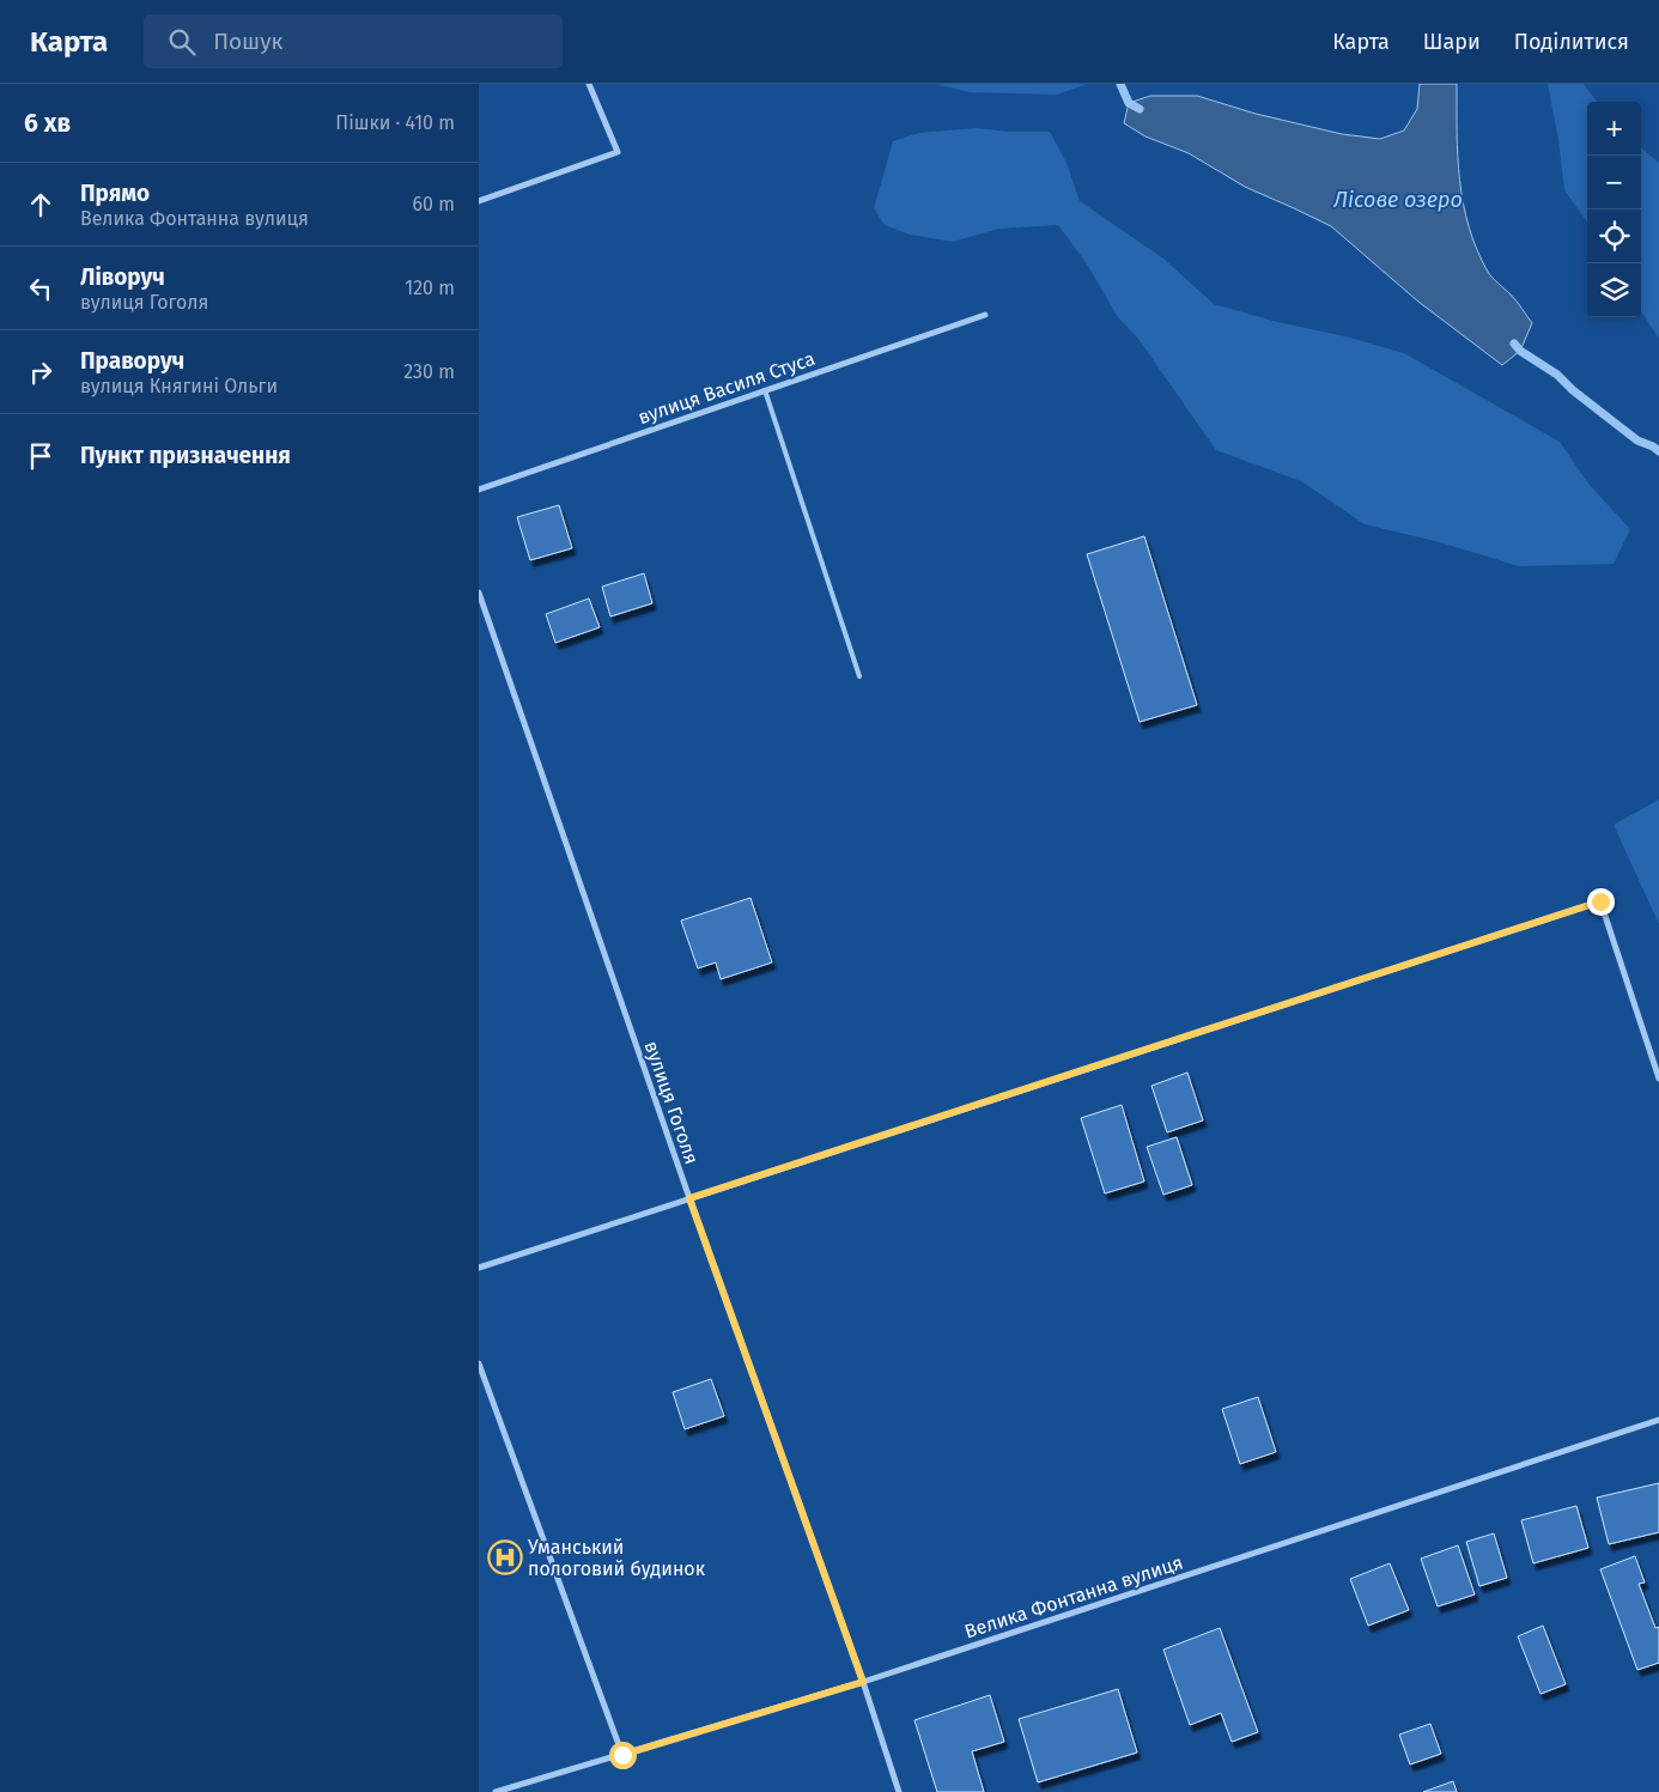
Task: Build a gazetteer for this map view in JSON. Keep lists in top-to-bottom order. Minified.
{"streets":{"street":["вулиця Василя Стуса","вулиця Гоголя","Велика Фонтанна вулиця"]},"crossings":[["вулиця Гоголя","Велика Фонтанна вулиця"]],"water":["Лісове озеро"],"places":{"hospital":["Уманський пологовий будинок"]},"page":{"header":"Карта","search":"Пошук","nav":["Карта","Шари","Поділитися"],"heading":["6 хв","Пішки · 410 m"],"map_buttons":["+","−"],"list":[["Прямо","Велика Фонтанна вулиця","60 m"],["Ліворуч","вулиця Гоголя","120 m"],["Праворуч","вулиця Княгині Ольги","230 m"],"Пункт призначення"]}}
